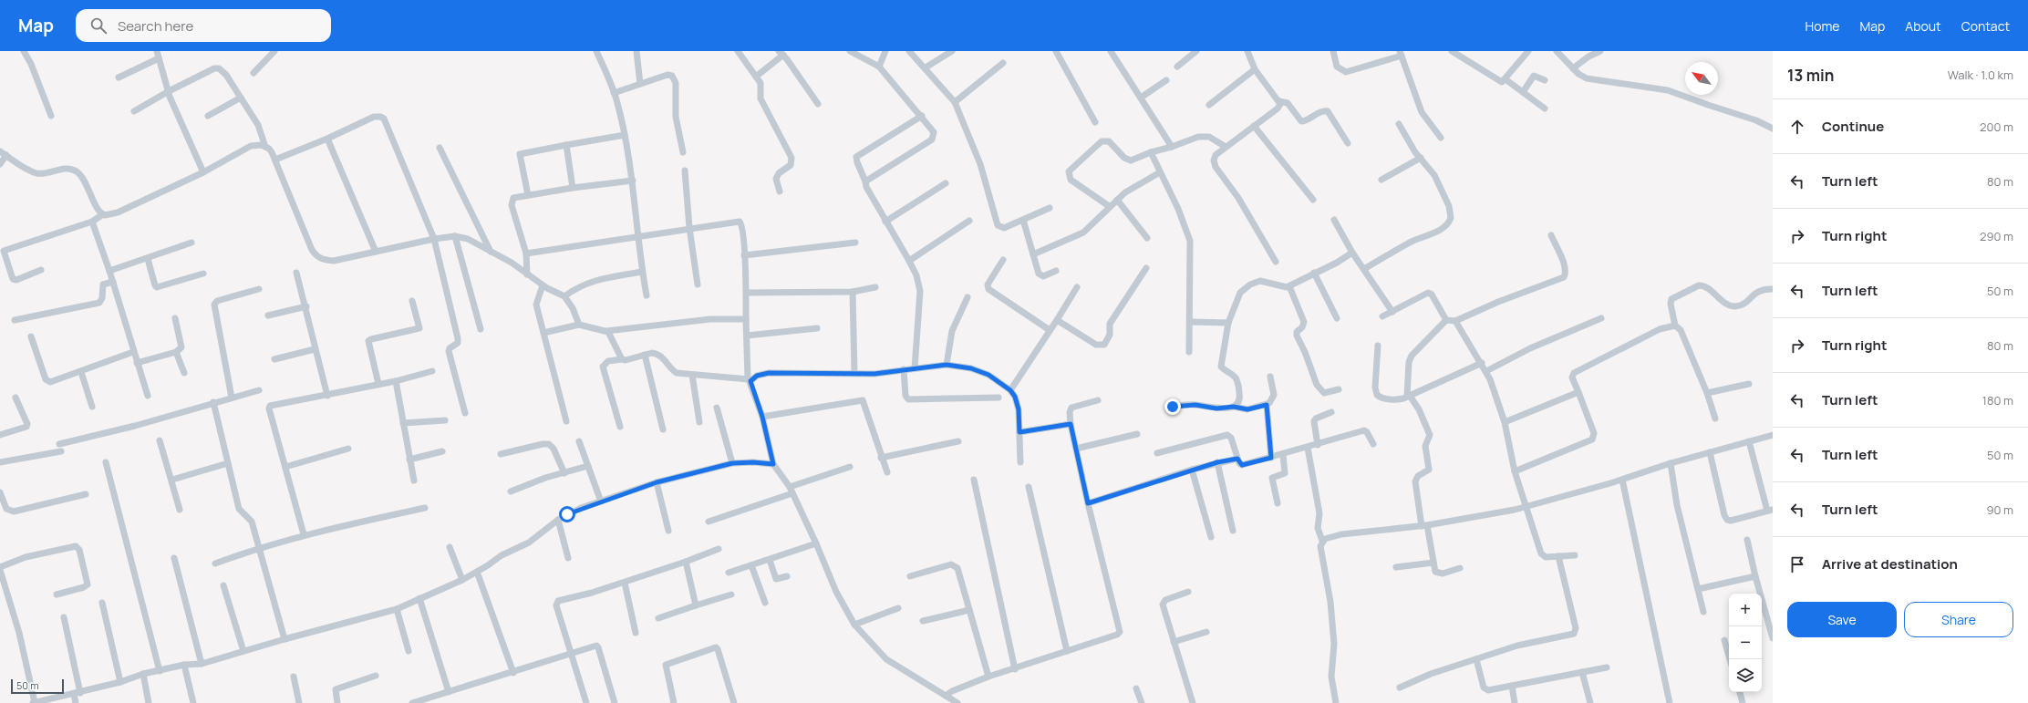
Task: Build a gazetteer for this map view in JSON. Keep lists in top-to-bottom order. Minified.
{"scale_bar":"50 m","north":"top left","page":{"header":"Map","search":"Search here","nav":["Home","Map","About","Contact"],"heading":["13 min","Walk · 1.0 km"],"list":[["Continue","200 m"],["Turn left","80 m"],["Turn right","290 m"],["Turn left","50 m"],["Turn right","80 m"],["Turn left","180 m"],["Turn left","50 m"],["Turn left","90 m"],"Arrive at destination"],"buttons":["Save","Share"],"map_buttons":["+","−"],"scale":"50 m"}}
